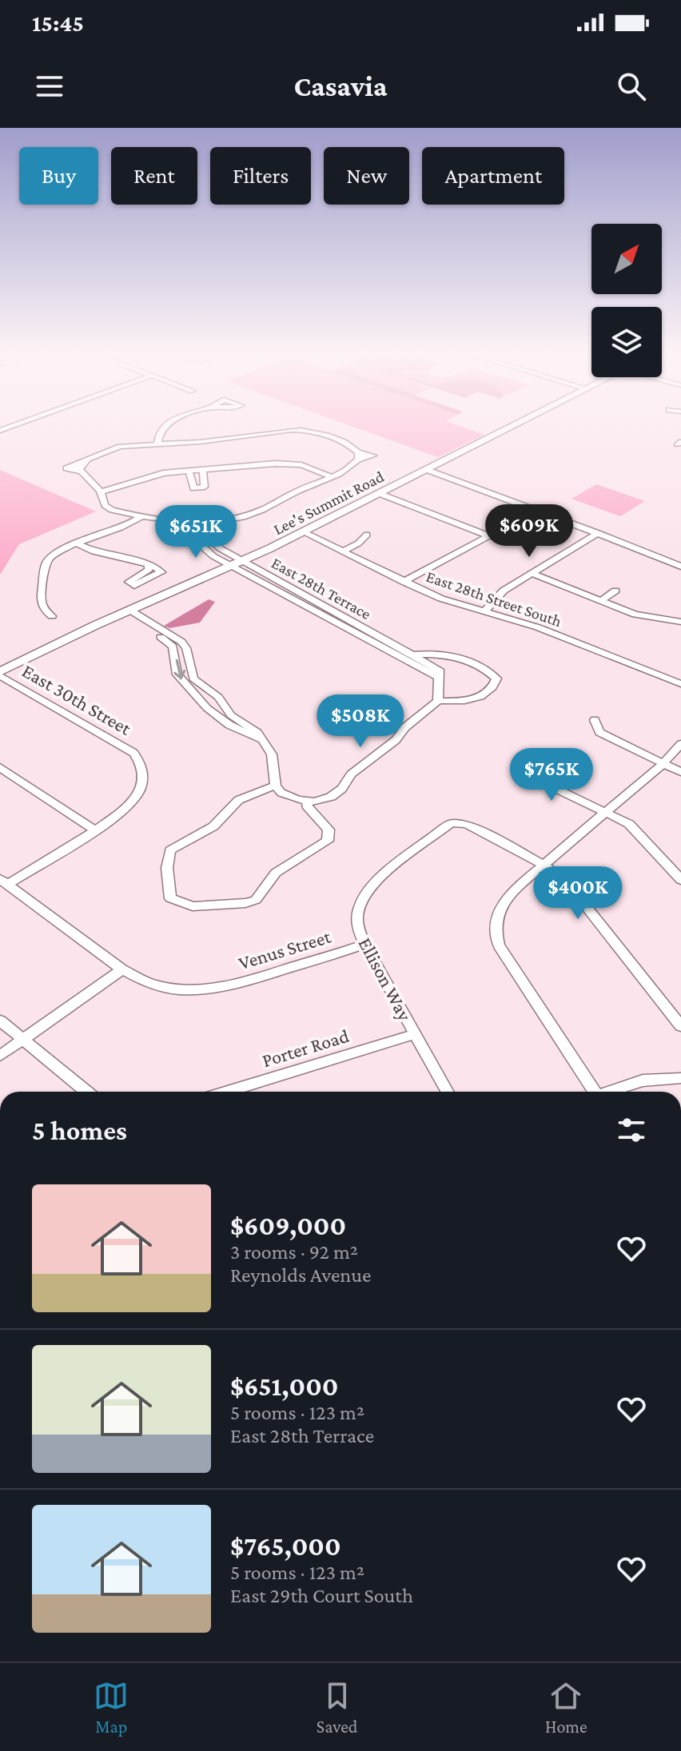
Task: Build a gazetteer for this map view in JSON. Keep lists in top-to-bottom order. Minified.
{"streets":{"main road":["Lee's Summit Road"],"street":["East 28th Terrace","East 28th Street South","East 30th Street","Venus Street","Ellison Way","Porter Road"]},"crossings":[["Lee's Summit Road","East 28th Terrace"],["Lee's Summit Road","East 28th Street South"],["Lee's Summit Road","East 30th Street"],["Venus Street","Ellison Way"],["Ellison Way","Porter Road"]],"north":"top right","page":{"status":"15:45","header":"Casavia","chip":["Buy","Rent","Filters","New","Apartment"],"price":["$609K","$651K","$508K","$765K","$400K"],"heading":"5 homes","list":[{"name":"$609,000","note":"3 rooms · 92 m² · Reynolds Avenue"},{"name":"$651,000","note":"5 rooms · 123 m² · East 28th Terrace"},{"name":"$765,000","note":"5 rooms · 123 m² · East 29th Court South"}],"tabs":["Map","Saved","Home"]}}
